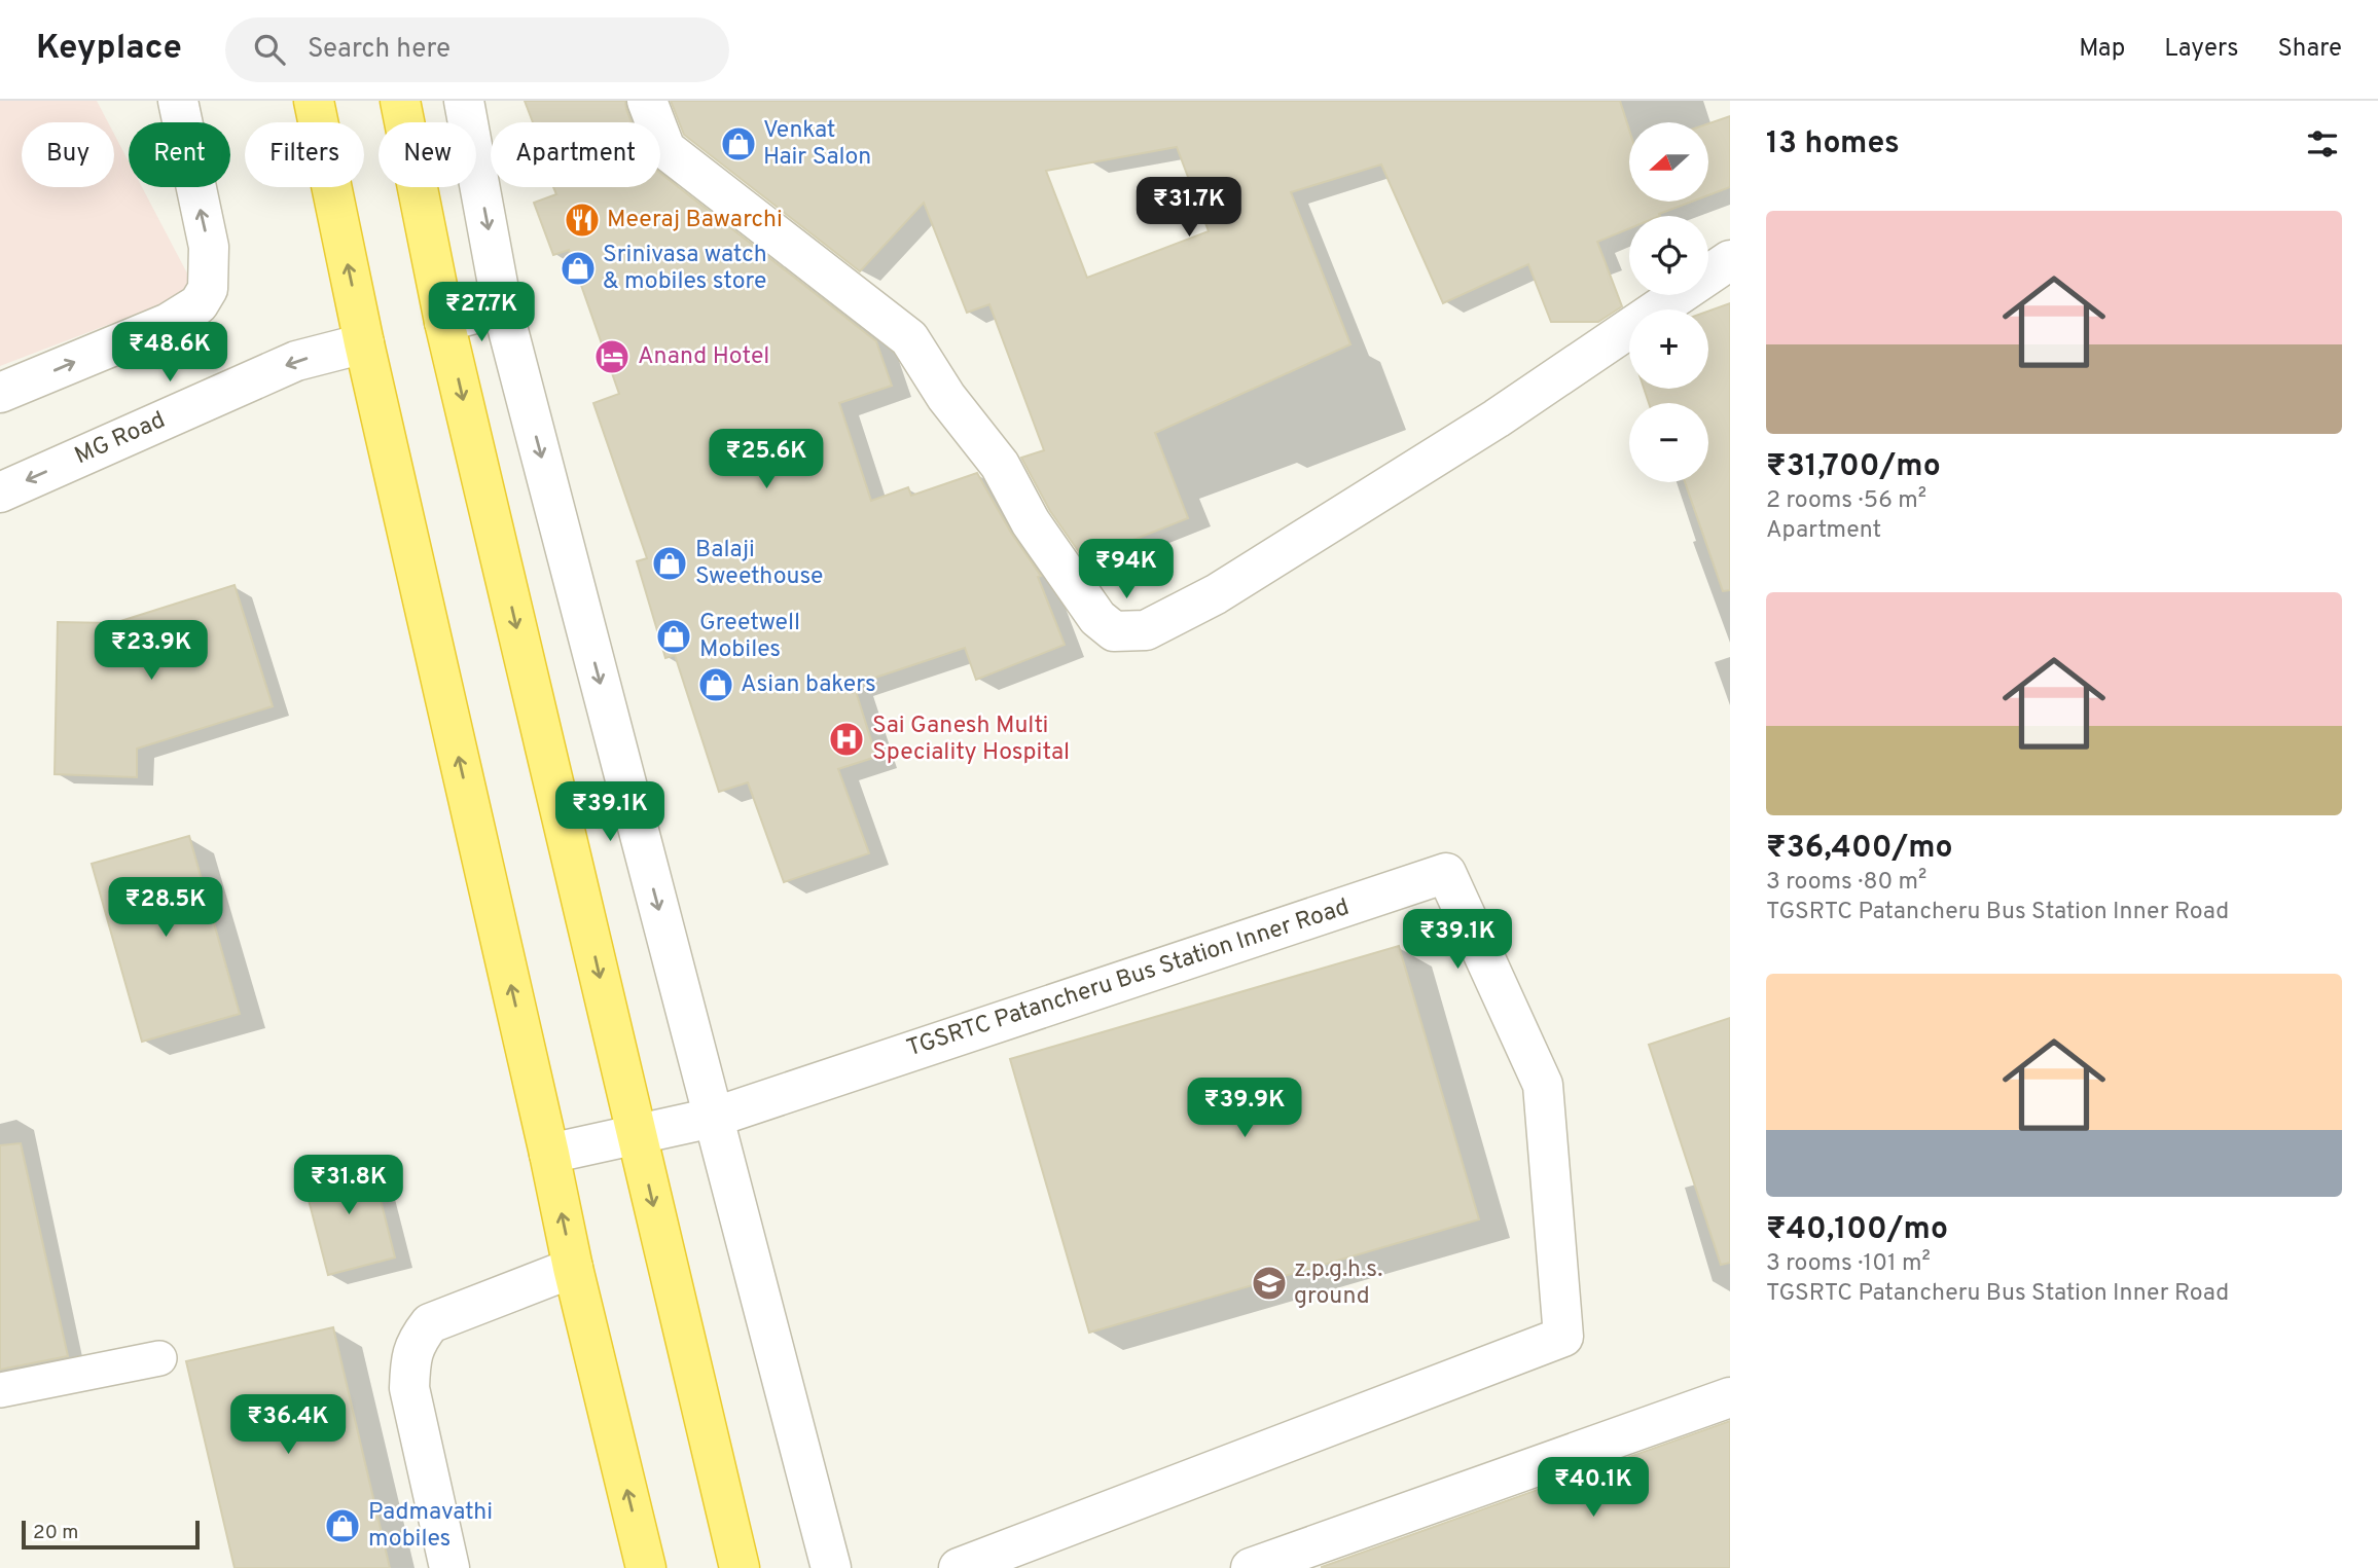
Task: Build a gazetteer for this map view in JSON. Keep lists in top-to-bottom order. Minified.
{"streets":{"street":["MG Road","TGSRTC Patancheru Bus Station Inner Road"]},"one_way":["MG Road"],"places":{"shop":["Venkat Hair Salon","Srinivasa watch & mobiles store","Balaji Sweethouse","Greetwell Mobiles","Asian bakers","Padmavathi mobiles"],"restaurant":["Meeraj Bawarchi"],"hotel":["Anand Hotel"],"hospital":["Sai Ganesh Multi Speciality Hospital"],"school or university":["z.p.g.h.s. ground"]},"scale_bar":"20 m","north":"left","page":{"header":"Keyplace","search":"Search here","nav":["Map","Layers","Share"],"heading":"13 homes","map_buttons":["+","−"],"chip":["Buy","Rent","Filters","New","Apartment"],"price":["₹31.7K","₹27.7K","₹48.6K","₹25.6K","₹94K","₹23.9K","₹39.1K","₹28.5K","₹39.1K","₹39.9K","₹31.8K","₹36.4K","₹40.1K"],"list":[{"name":"₹31,700/mo","note":"2 rooms · 56 m² · Apartment"},{"name":"₹36,400/mo","note":"3 rooms · 80 m² · TGSRTC Patancheru Bus Station Inner Road"},{"name":"₹40,100/mo","note":"3 rooms · 101 m² · TGSRTC Patancheru Bus Station Inner Road"}],"scale":"20 m"}}
